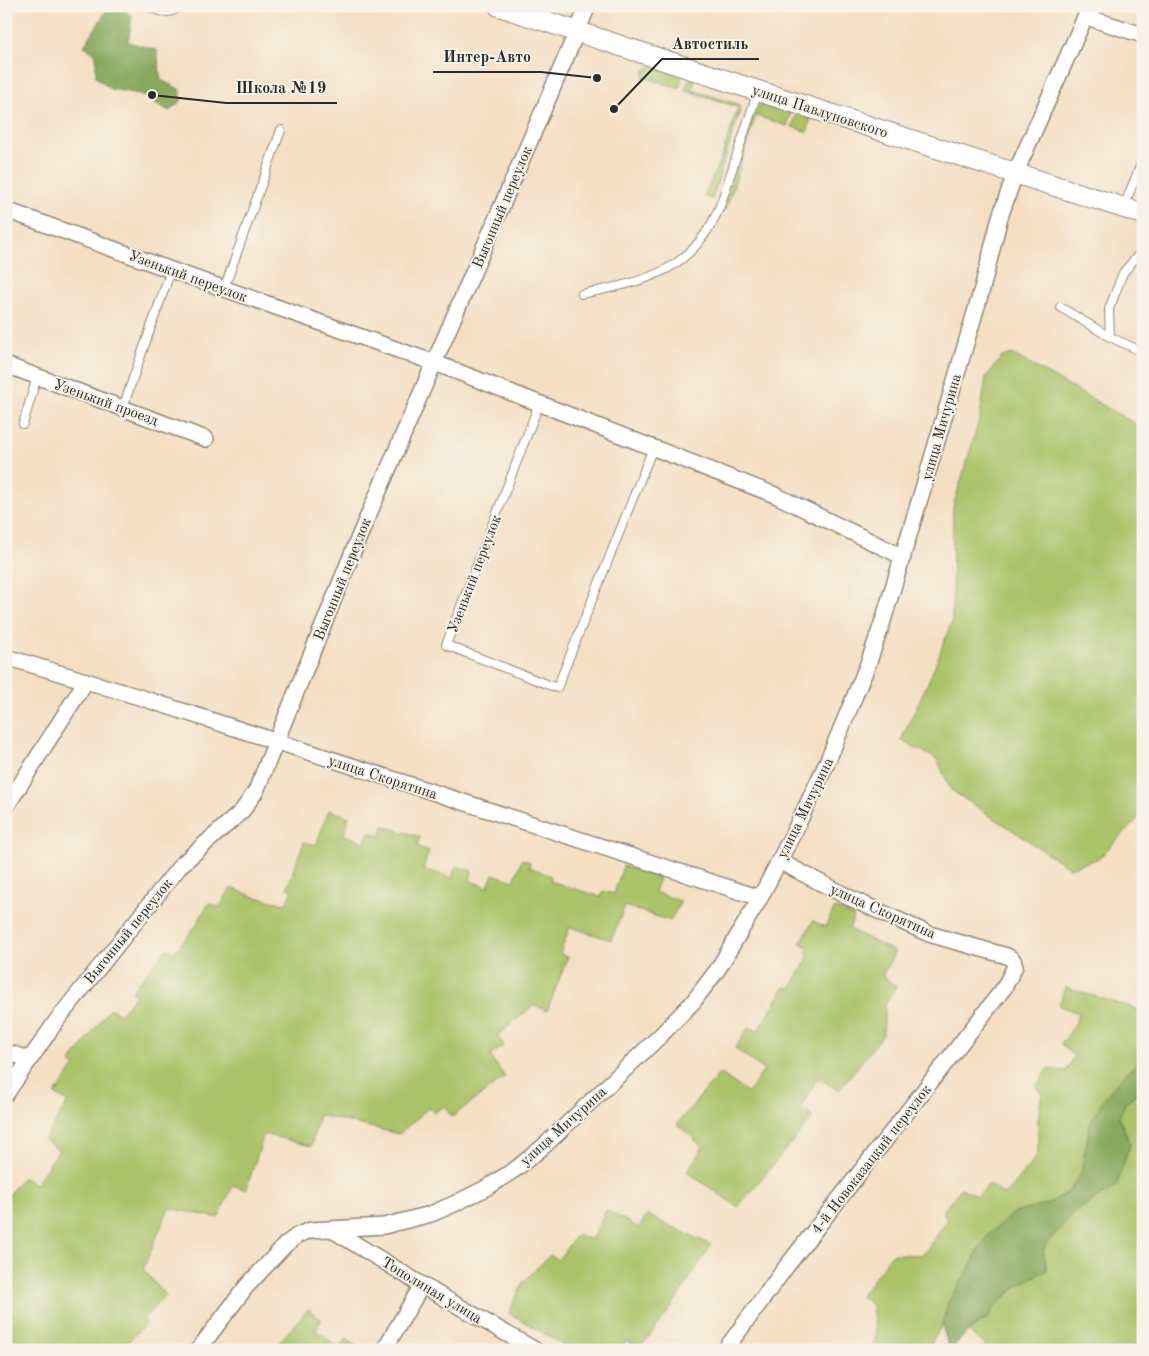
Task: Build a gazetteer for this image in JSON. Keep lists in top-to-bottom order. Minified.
{"streets":{"street":["улица Павлуновского","Выгонный переулок","Узенький переулок","Узенький проезд","улица Мичурина","улица Скорятина","4-й Новоказацкий переулок","Тополиная улица"]},"crossings":[["улица Павлуновского","Выгонный переулок"],["улица Павлуновского","улица Мичурина"],["Выгонный переулок","Узенький переулок"],["Выгонный переулок","улица Скорятина"],["Узенький переулок","улица Мичурина"],["улица Мичурина","улица Скорятина"],["улица Мичурина","Тополиная улица"],["улица Скорятина","4-й Новоказацкий переулок"]],"places":["Интер-Авто","Школа №19","Автостиль"]}
